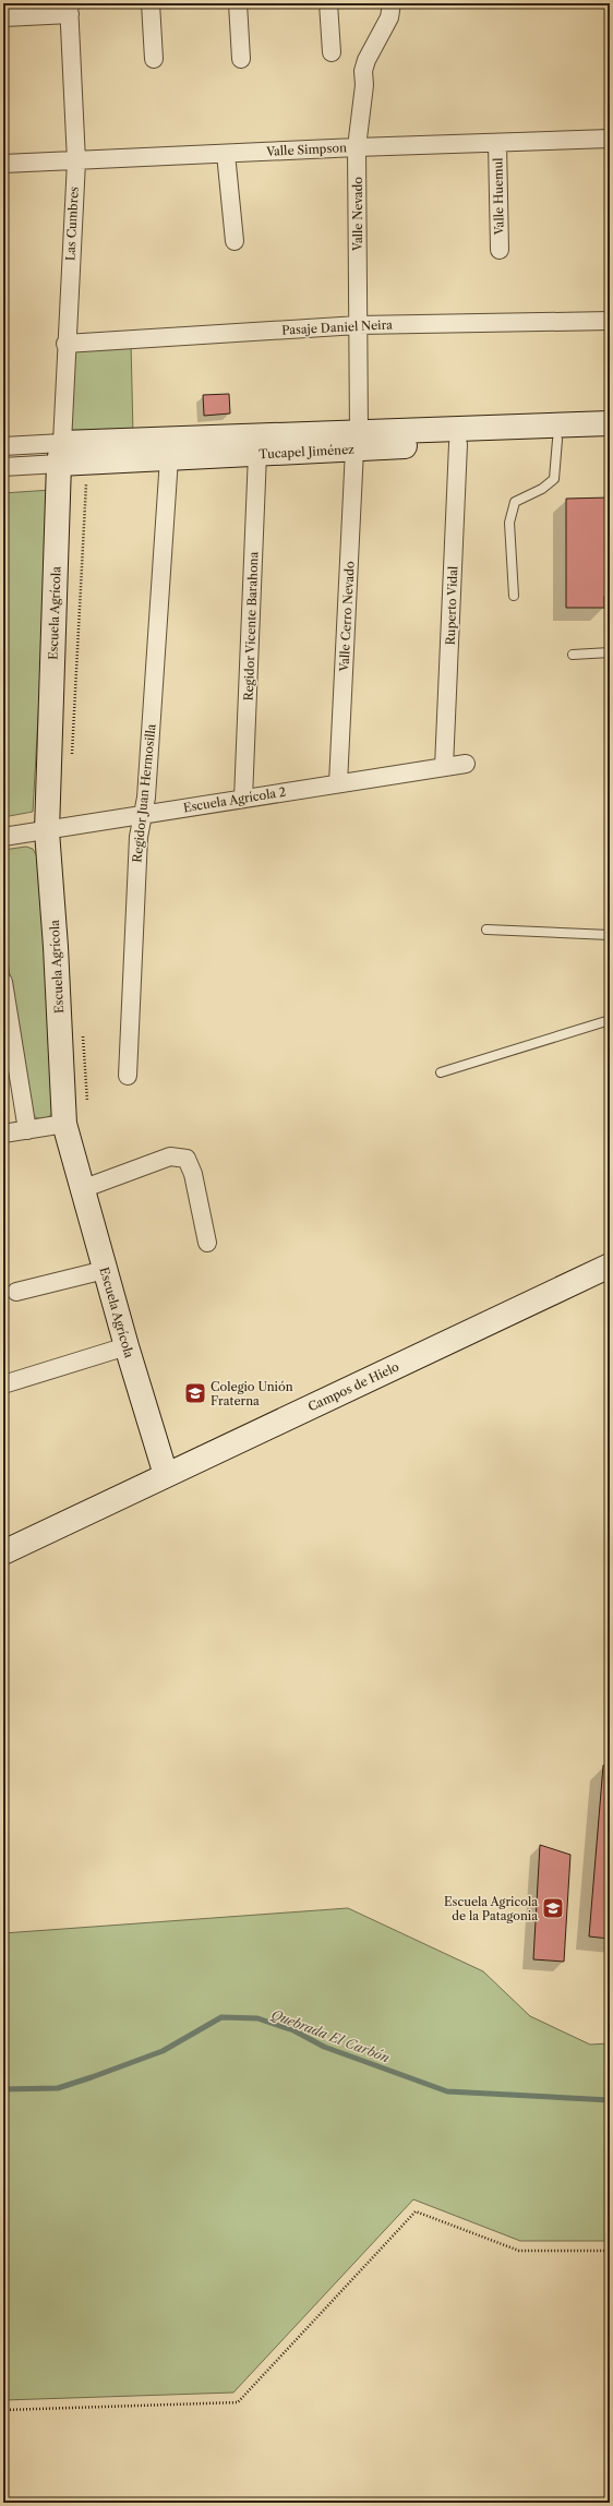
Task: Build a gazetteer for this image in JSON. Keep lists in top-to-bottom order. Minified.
{"streets":{"street":["Valle Simpson","Valle Huemul","Valle Nevado","Las Cumbres","Pasaje Daniel Neira","Tucapel Jiménez","Ruperto Vidal","Escuela Agrícola","Valle Cerro Nevado","Regidor Vicente Barahona","Regidor Juan Hermosilla","Escuela Agrícola 2","Campos de Hielo"]},"crossings":[["Valle Simpson","Valle Huemul"],["Valle Simpson","Valle Nevado"],["Valle Simpson","Las Cumbres"],["Valle Nevado","Pasaje Daniel Neira"],["Valle Nevado","Tucapel Jiménez"],["Valle Nevado","Valle Cerro Nevado"],["Las Cumbres","Pasaje Daniel Neira"],["Las Cumbres","Tucapel Jiménez"],["Las Cumbres","Escuela Agrícola"],["Tucapel Jiménez","Ruperto Vidal"],["Tucapel Jiménez","Escuela Agrícola"],["Tucapel Jiménez","Valle Cerro Nevado"],["Tucapel Jiménez","Regidor Vicente Barahona"],["Tucapel Jiménez","Regidor Juan Hermosilla"],["Ruperto Vidal","Escuela Agrícola 2"],["Escuela Agrícola","Escuela Agrícola 2"],["Escuela Agrícola","Campos de Hielo"],["Valle Cerro Nevado","Escuela Agrícola 2"],["Regidor Vicente Barahona","Escuela Agrícola 2"],["Regidor Juan Hermosilla","Escuela Agrícola 2"]],"water":["Quebrada El Carbón"],"places":{"school or university":["Colegio Unión Fraterna","Escuela Agricola de la Patagonia"]}}
